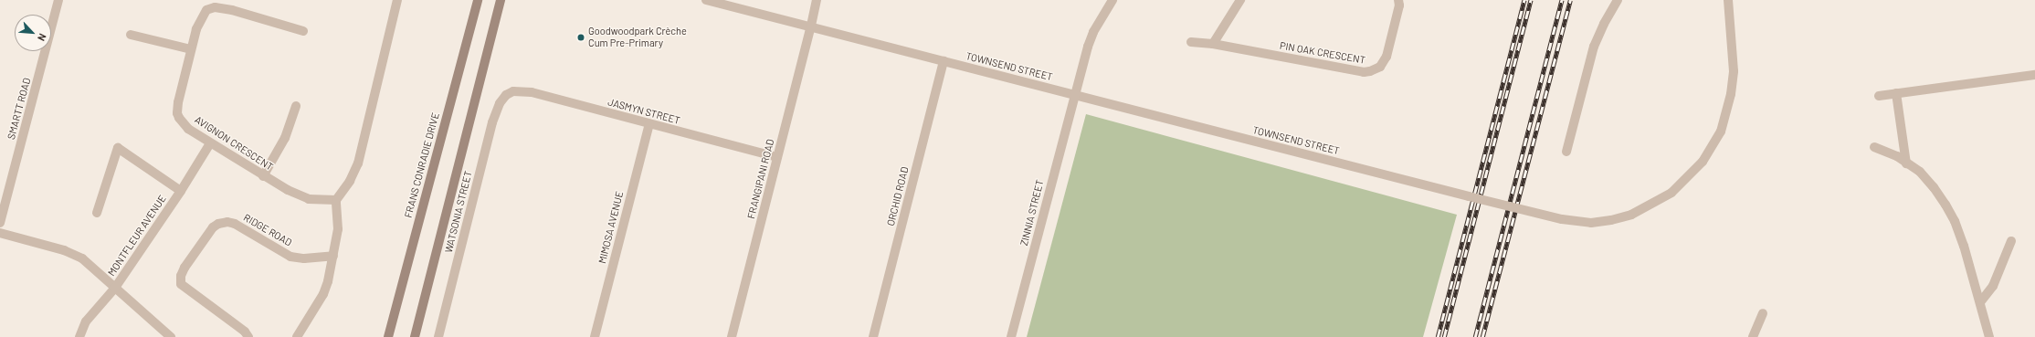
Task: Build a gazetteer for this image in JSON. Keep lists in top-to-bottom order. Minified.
{"streets":{"main road":["FRANS CONRADIE DRIVE"],"street":["PIN OAK CRESCENT","TOWNSEND STREET","SMARTT ROAD","JASMYN STREET","AVIGNON CRESCENT","FRANGIPANI ROAD","ORCHID ROAD","WATSONIA STREET","ZINNIA STREET","MIMOSA AVENUE","RIDGE ROAD","MONTFLEUR AVENUE"]},"crossings":[["TOWNSEND STREET","FRANGIPANI ROAD"],["TOWNSEND STREET","ORCHID ROAD"],["TOWNSEND STREET","ZINNIA STREET"],["JASMYN STREET","FRANGIPANI ROAD"],["JASMYN STREET","WATSONIA STREET"],["JASMYN STREET","MIMOSA AVENUE"],["AVIGNON CRESCENT","MONTFLEUR AVENUE"]],"places":["Goodwoodpark Crèche Cum Pre-Primary"],"north":"bottom right"}
